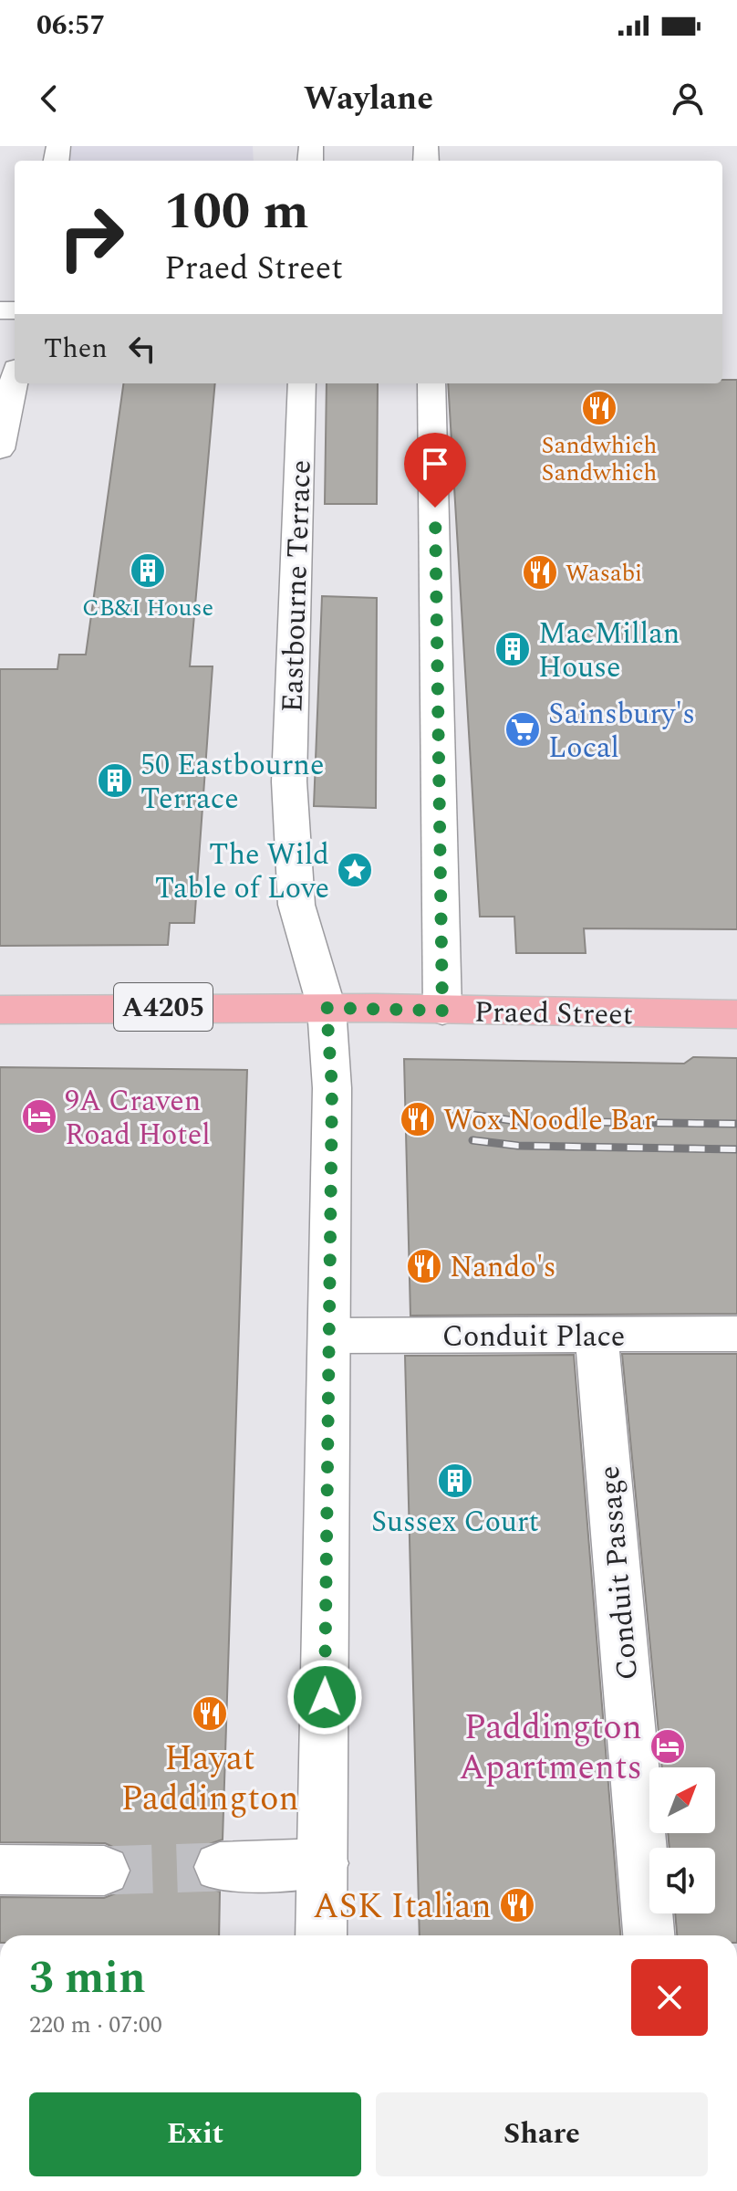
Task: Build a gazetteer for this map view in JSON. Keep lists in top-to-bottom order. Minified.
{"streets":{"main road":["A4205","Praed Street"],"street":["Eastbourne Terrace","Conduit Place","Conduit Passage"]},"crossings":[["Eastbourne Terrace","A4205"],["Eastbourne Terrace","Praed Street"],["Eastbourne Terrace","Conduit Place"],["A4205","Praed Street"],["Conduit Place","Conduit Passage"]],"places":{"restaurant":["Sandwhich Sandwhich","Wasabi","Wox Noodle Bar","Nando's","Hayat Paddington","ASK Italian"],"building":["CB&I House","MacMillan House","50 Eastbourne Terrace","Sussex Court"],"supermarket":["Sainsbury's Local"],"place":["The Wild Table of Love"],"hotel":["9A Craven Road Hotel","Paddington Apartments"]},"north":"top right","page":{"status":"06:57","header":"Waylane","turn":["100 m","Praed Street"],"then":"Then","heading":["3 min","220 m · 07:00"],"buttons":["Exit","Share"]}}
